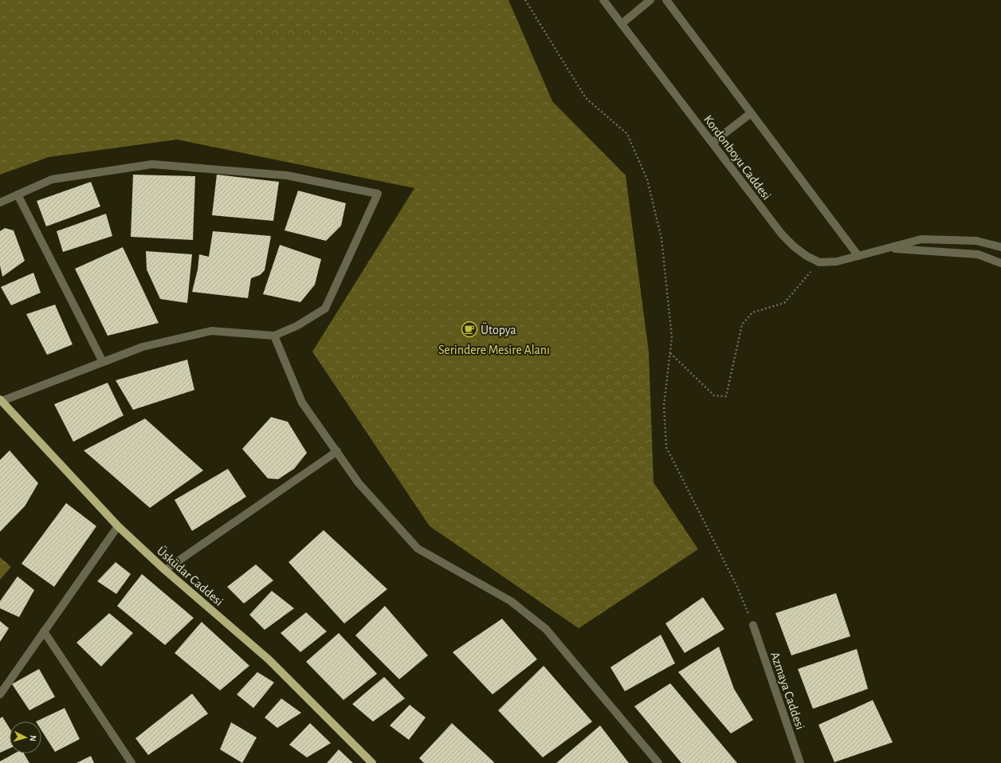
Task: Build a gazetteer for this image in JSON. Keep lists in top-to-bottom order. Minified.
{"streets":{"main road":["Üsküdar Caddesi"],"street":["Kordonboyu Caddesi","Azmaya Caddesi"]},"parks":["Serindere Mesire Alanı"],"places":{"cafe":["Ütopya"]},"north":"right"}
